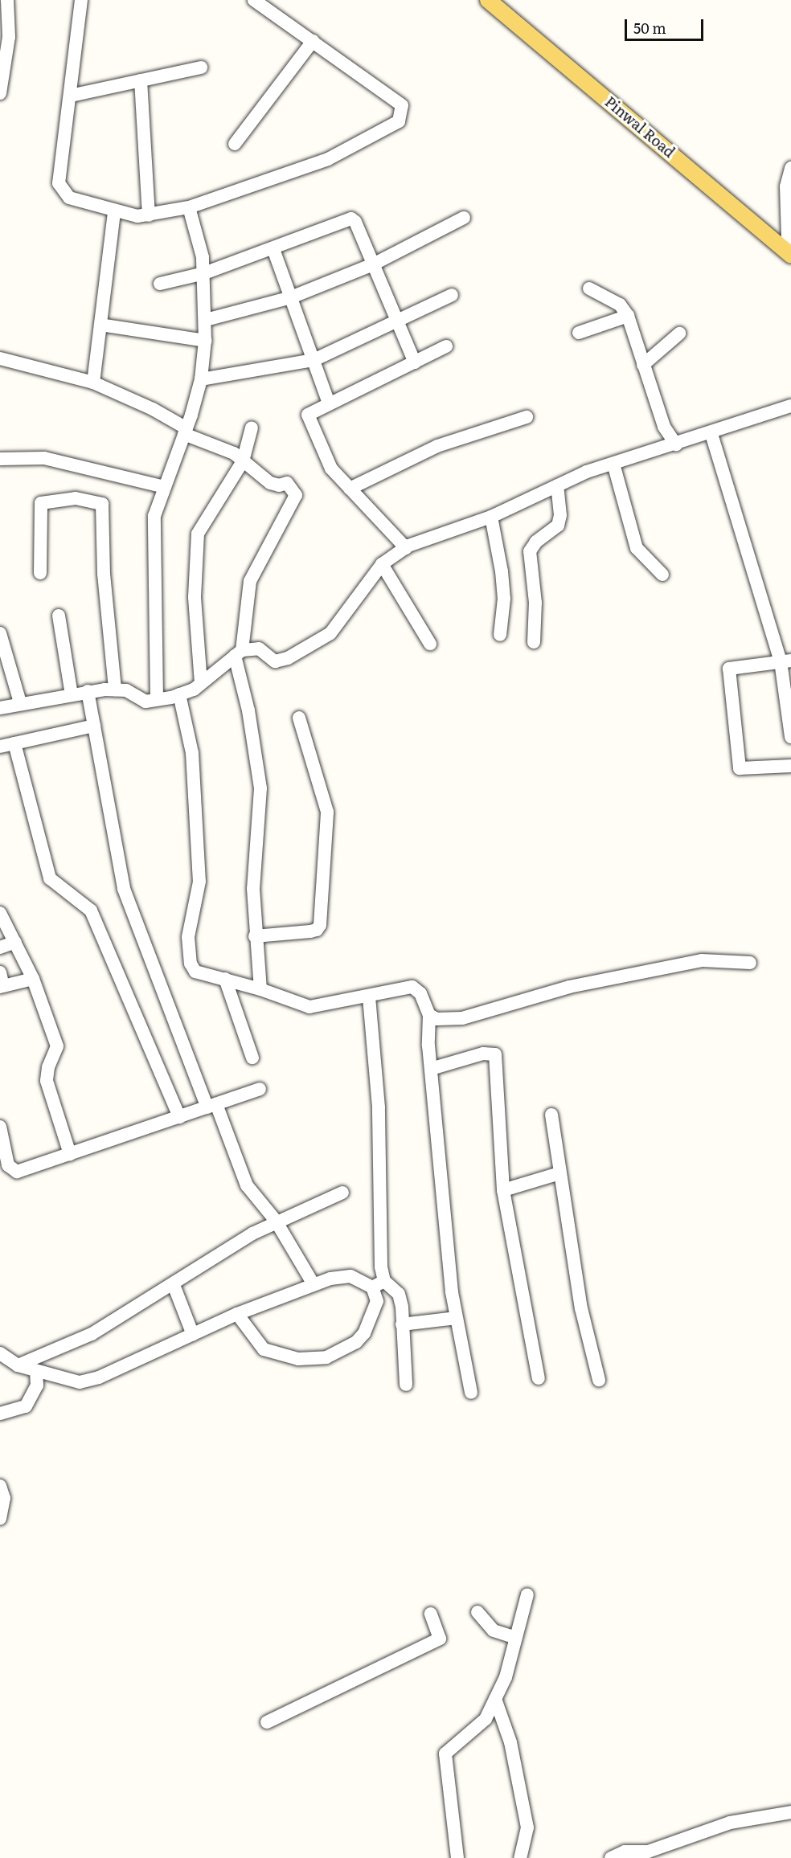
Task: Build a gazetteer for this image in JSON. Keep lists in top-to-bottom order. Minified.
{"streets":{"main road":["Pinwal Road"]},"scale_bar":"50 m"}
